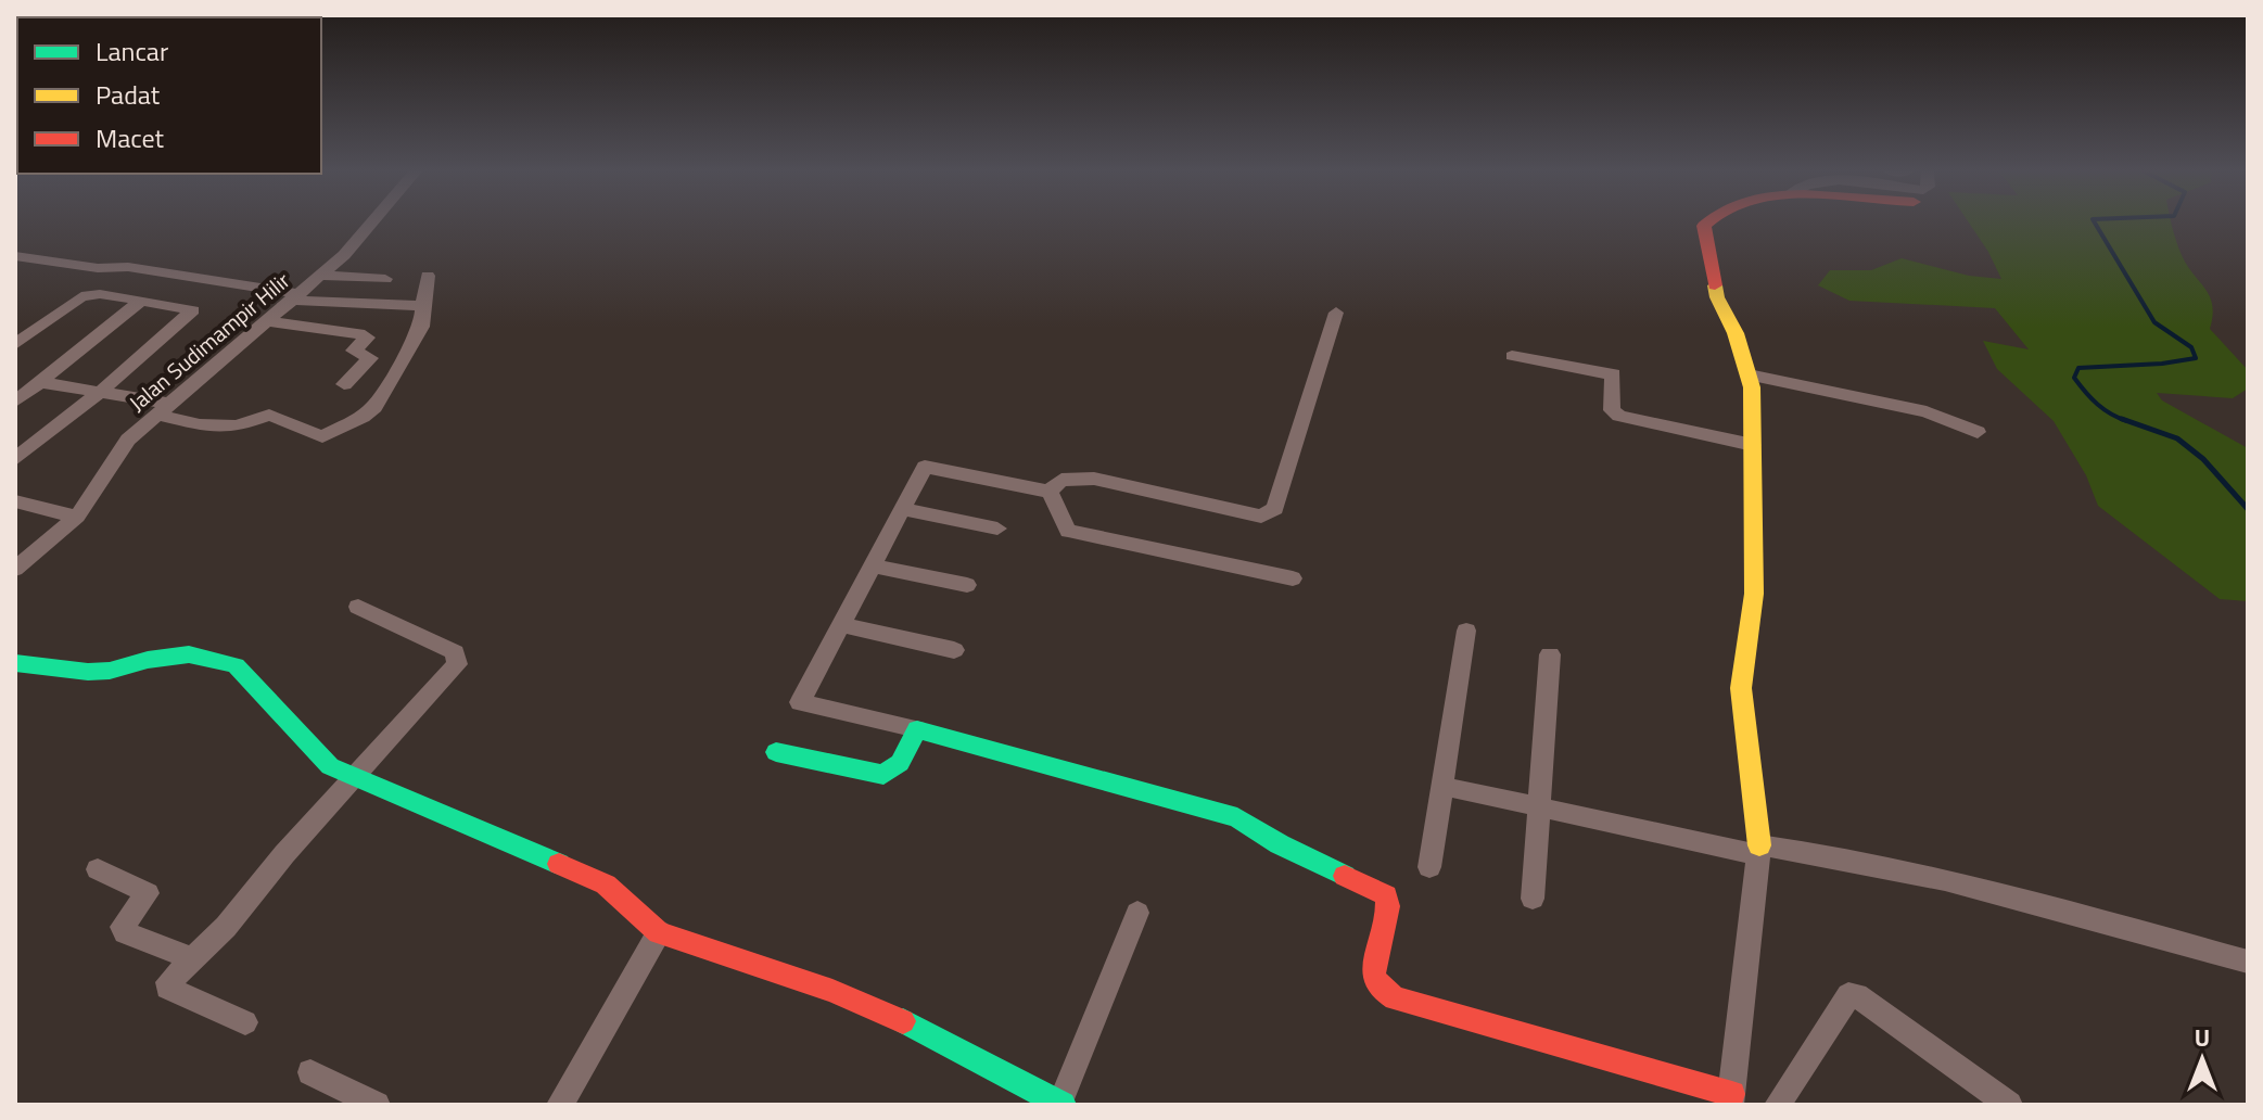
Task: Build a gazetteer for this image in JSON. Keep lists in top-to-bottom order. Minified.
{"streets":{"street":["Jalan Sudimampir Hilir"]},"legend":["Lancar","Padat","Macet"],"north":"top"}
